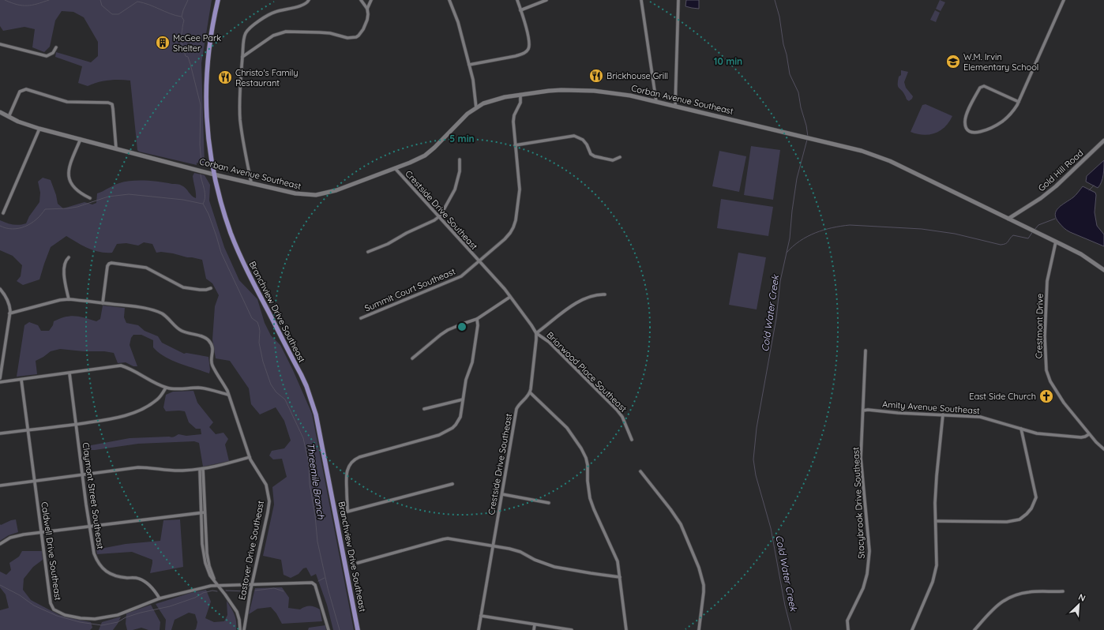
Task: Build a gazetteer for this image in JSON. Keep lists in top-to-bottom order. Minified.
{"streets":{"main road":["Corban Avenue Southeast","Branchview Drive Southeast"],"street":["Gold Hill Road","Crestside Drive Southeast","Summit Court Southeast","Crestmont Drive","Briarwood Place Southeast","Amity Avenue Southeast","Claymont Street Southeast","Stacybrook Drive Southeast","Eastover Drive Southeast","Caldwell Drive Southeast"]},"crossings":[["Corban Avenue Southeast","Gold Hill Road"],["Corban Avenue Southeast","Crestside Drive Southeast"],["Corban Avenue Southeast","Summit Court Southeast"],["Corban Avenue Southeast","Branchview Drive Southeast"],["Corban Avenue Southeast","Crestmont Drive"],["Crestside Drive Southeast","Summit Court Southeast"],["Crestside Drive Southeast","Briarwood Place Southeast"],["Crestmont Drive","Amity Avenue Southeast"],["Amity Avenue Southeast","Stacybrook Drive Southeast"],["Claymont Street Southeast","Caldwell Drive Southeast"],["Eastover Drive Southeast","Caldwell Drive Southeast"]],"water":["Cold Water Creek","Threemile Branch"],"places":{"building":["McGee Park Shelter"],"school or university":["W.M. Irvin Elementary School"],"restaurant":["Brickhouse Grill","Christo's Family Restaurant"],"church":["East Side Church"]},"north":"top right","rings":["10 min","5 min"]}
